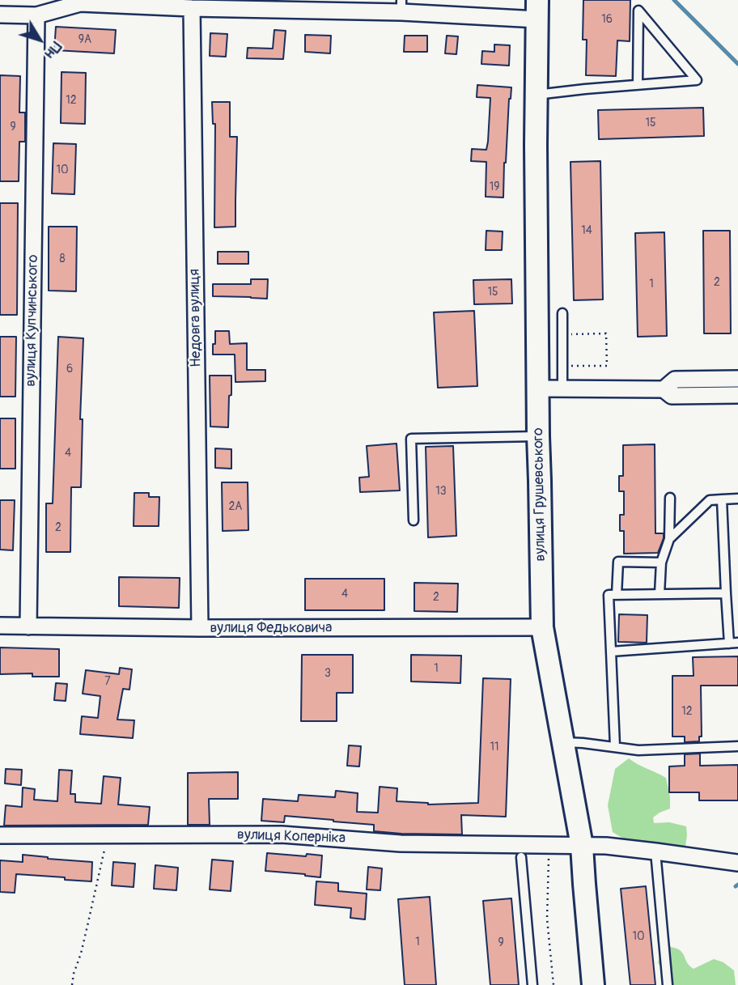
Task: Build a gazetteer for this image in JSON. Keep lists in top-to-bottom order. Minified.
{"streets":{"street":["Недовга вулиця","вулиця Купчинського","вулиця Грушевського","вулиця Федьковича","вулиця Коперніка"]},"crossings":[["Недовга вулиця","вулиця Федьковича"],["вулиця Купчинського","вулиця Федьковича"],["вулиця Грушевського","вулиця Федьковича"],["вулиця Грушевського","вулиця Коперніка"]],"house_numbers":["16","9А","12","15","9","10","19","14","8","2","1","15","6","4","13","2А","2","4","2","1","3","7","12","11","10","1","9"],"north":"bottom right"}
